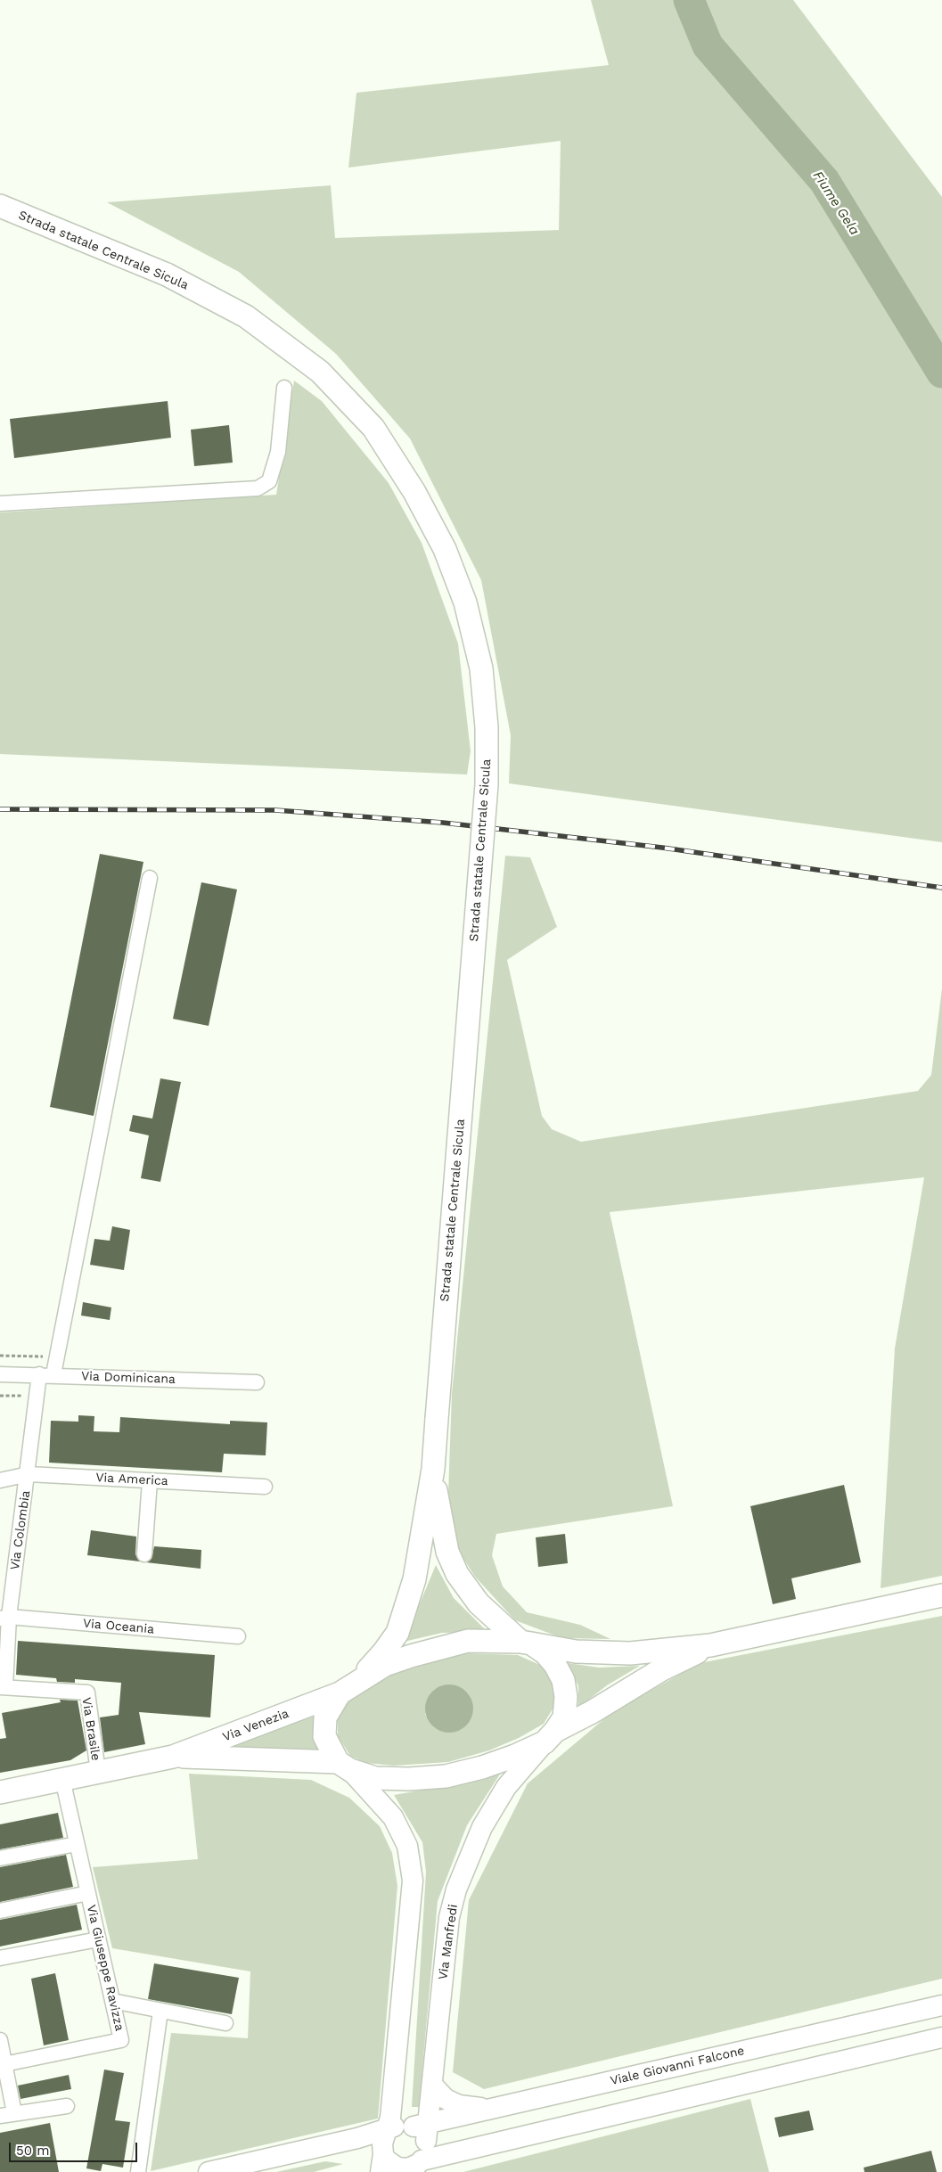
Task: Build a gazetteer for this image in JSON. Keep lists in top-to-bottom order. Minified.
{"streets":{"main road":["Strada statale Centrale Sicula","Via Venezia"],"street":["Via Dominicana","Via America","Via Colombia","Via Oceania","Via Brasile","Via Manfredi","Via Giuseppe Ravizza","Viale Giovanni Falcone"]},"crossings":[["Strada statale Centrale Sicula","Via Venezia"],["Strada statale Centrale Sicula","Via Manfredi"],["Via Dominicana","Via Colombia"],["Via America","Via Colombia"],["Via Colombia","Via Oceania"],["Via Colombia","Via Brasile"],["Via Venezia","Via Brasile"],["Via Venezia","Via Manfredi"],["Via Venezia","Via Giuseppe Ravizza"],["Via Manfredi","Viale Giovanni Falcone"]],"water":["Fiume Gela"],"scale_bar":"50 m"}
